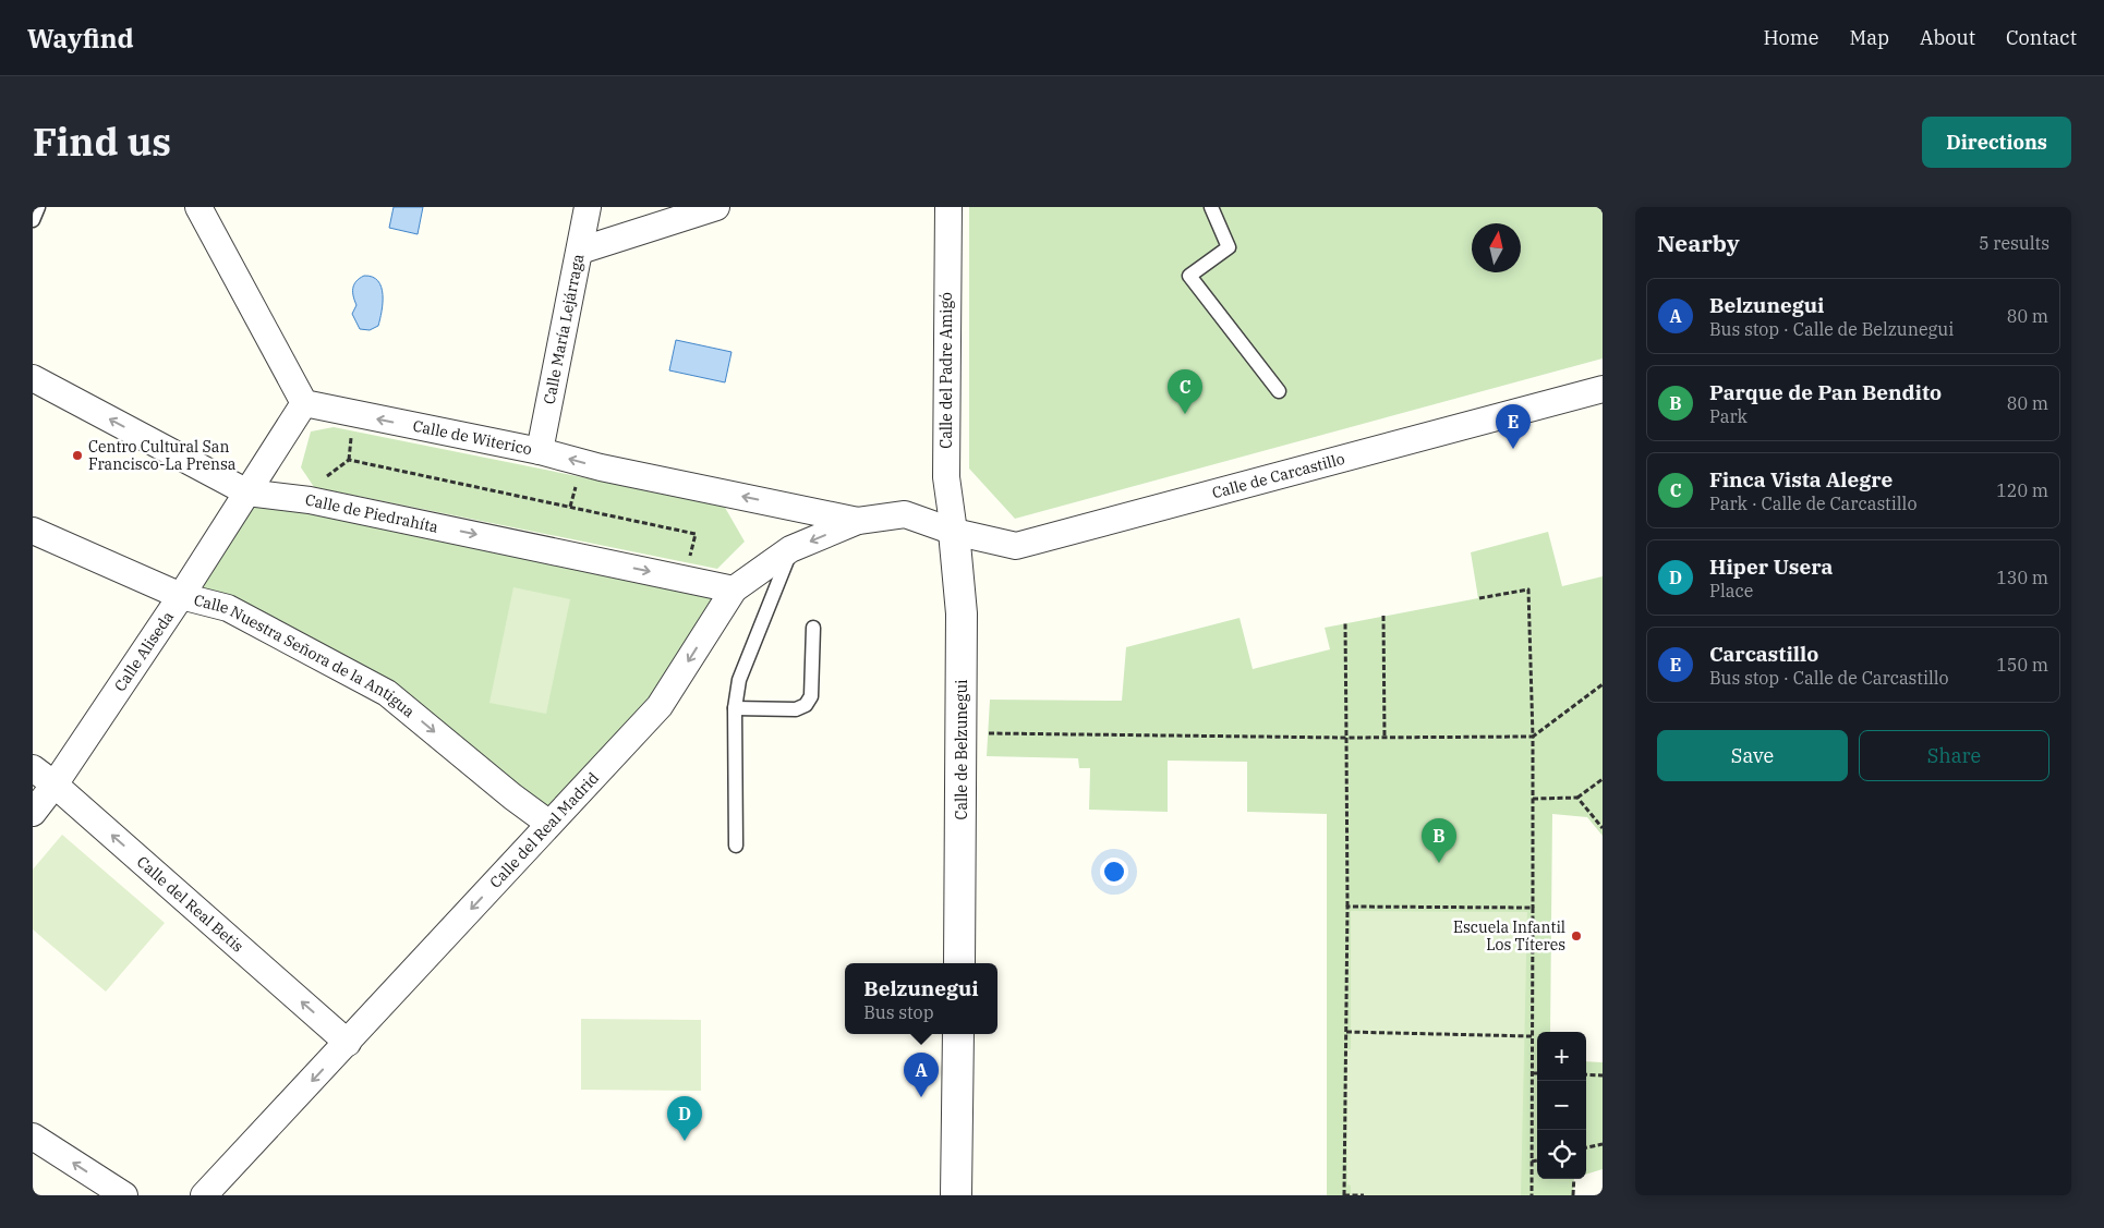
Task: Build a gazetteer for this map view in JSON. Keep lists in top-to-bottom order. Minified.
{"streets":{"street":["Calle María Lejárraga","Calle del Padre Amigó","Calle de Witerico","Calle de Carcastillo","Calle de Piedrahíta","Calle Aliseda","Calle Nuestra Señora de la Antigua","Calle de Belzunegui","Calle del Real Madrid","Calle del Real Betis"]},"crossings":[["Calle María Lejárraga","Calle de Witerico"],["Calle del Padre Amigó","Calle de Carcastillo"],["Calle del Padre Amigó","Calle de Belzunegui"],["Calle de Witerico","Calle Aliseda"],["Calle de Witerico","Calle del Real Madrid"],["Calle de Carcastillo","Calle de Belzunegui"],["Calle de Carcastillo","Calle del Real Madrid"],["Calle de Piedrahíta","Calle Aliseda"],["Calle de Piedrahíta","Calle del Real Madrid"],["Calle Aliseda","Calle Nuestra Señora de la Antigua"],["Calle Aliseda","Calle del Real Betis"],["Calle Nuestra Señora de la Antigua","Calle del Real Madrid"],["Calle del Real Madrid","Calle del Real Betis"]],"one_way":["Calle de Witerico","Calle Nuestra Señora de la Antigua","Calle del Real Madrid","Calle del Real Betis"],"places":["Centro Cultural San Francisco-La Prensa","Escuela Infantil Los Títeres"],"north":"top","page":{"header":"Wayfind","nav":["Home","Map","About","Contact"],"title":"Find us","buttons":["Directions",["Save","Share"]],"heading":["Nearby","5 results"],"list":[{"mark":"A","name":"Belzunegui","note":"Bus stop · Calle de Belzunegui","value":"80 m"},{"mark":"B","name":"Parque de Pan Bendito","note":"Park","value":"80 m"},{"mark":"C","name":"Finca Vista Alegre","note":"Park · Calle de Carcastillo","value":"120 m"},{"mark":"D","name":"Hiper Usera","note":"Place","value":"130 m"},{"mark":"E","name":"Carcastillo","note":"Bus stop · Calle de Carcastillo","value":"150 m"}],"pins":["C","E","B","A","D"],"popup":["Belzunegui","Bus stop"],"map_buttons":["+","−"]}}
